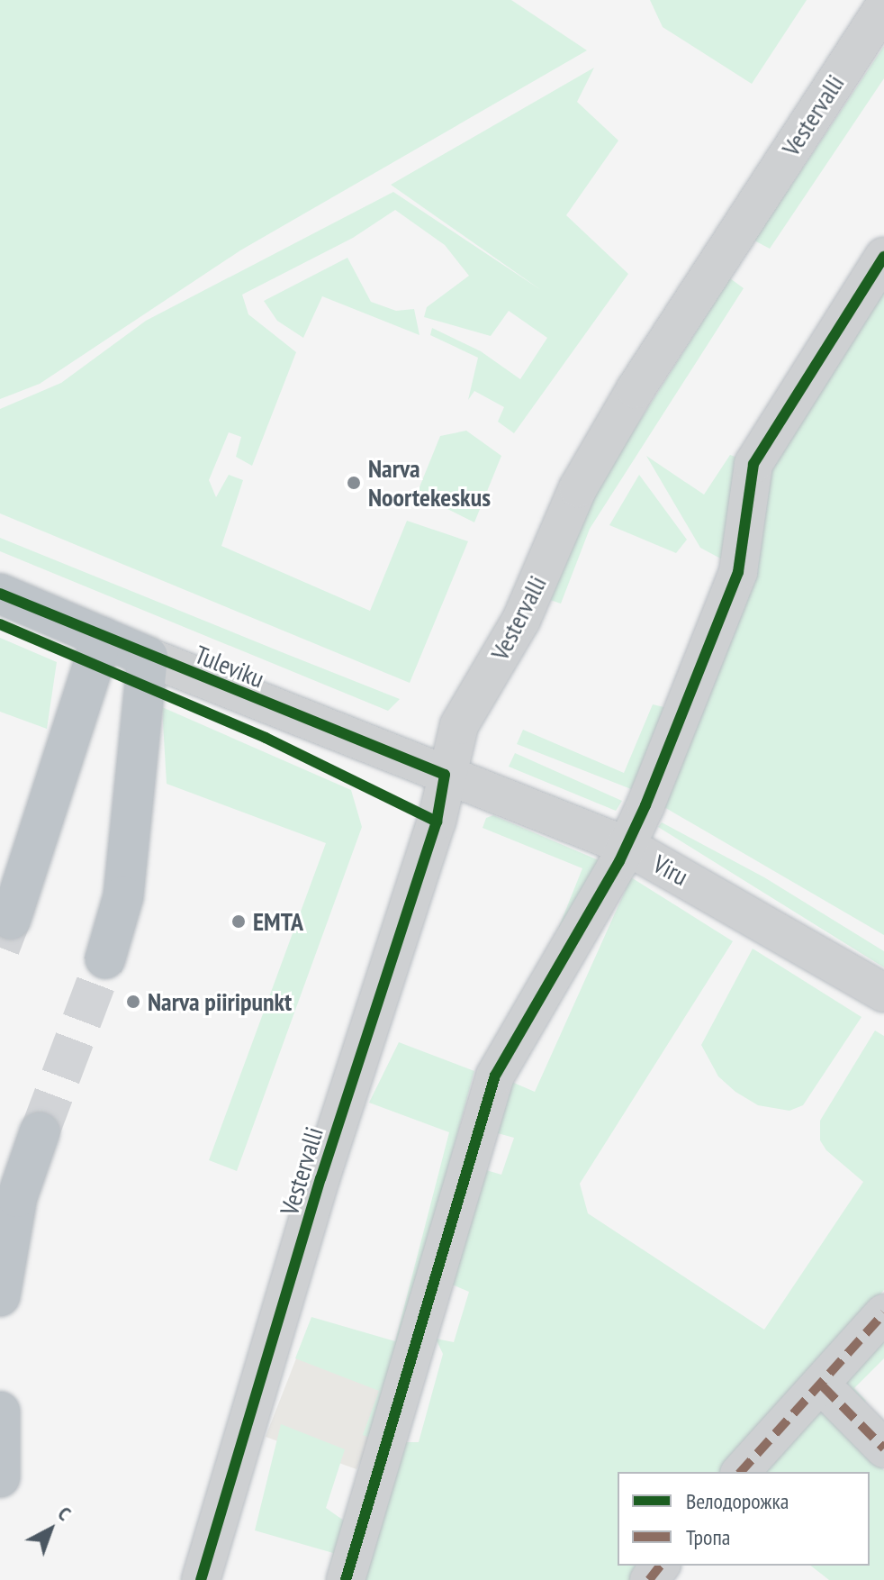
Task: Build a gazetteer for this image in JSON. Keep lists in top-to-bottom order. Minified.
{"streets":{"highway":["Tuleviku"],"street":["Vestervalli","Viru"]},"crossings":[["Vestervalli","Tuleviku"],["Vestervalli","Viru"],["Tuleviku","Viru"]],"places":["Narva Noortekeskus","EMTA","Narva piiripunkt"],"legend":["Велодорожка","Тропа"],"north":"top right"}
